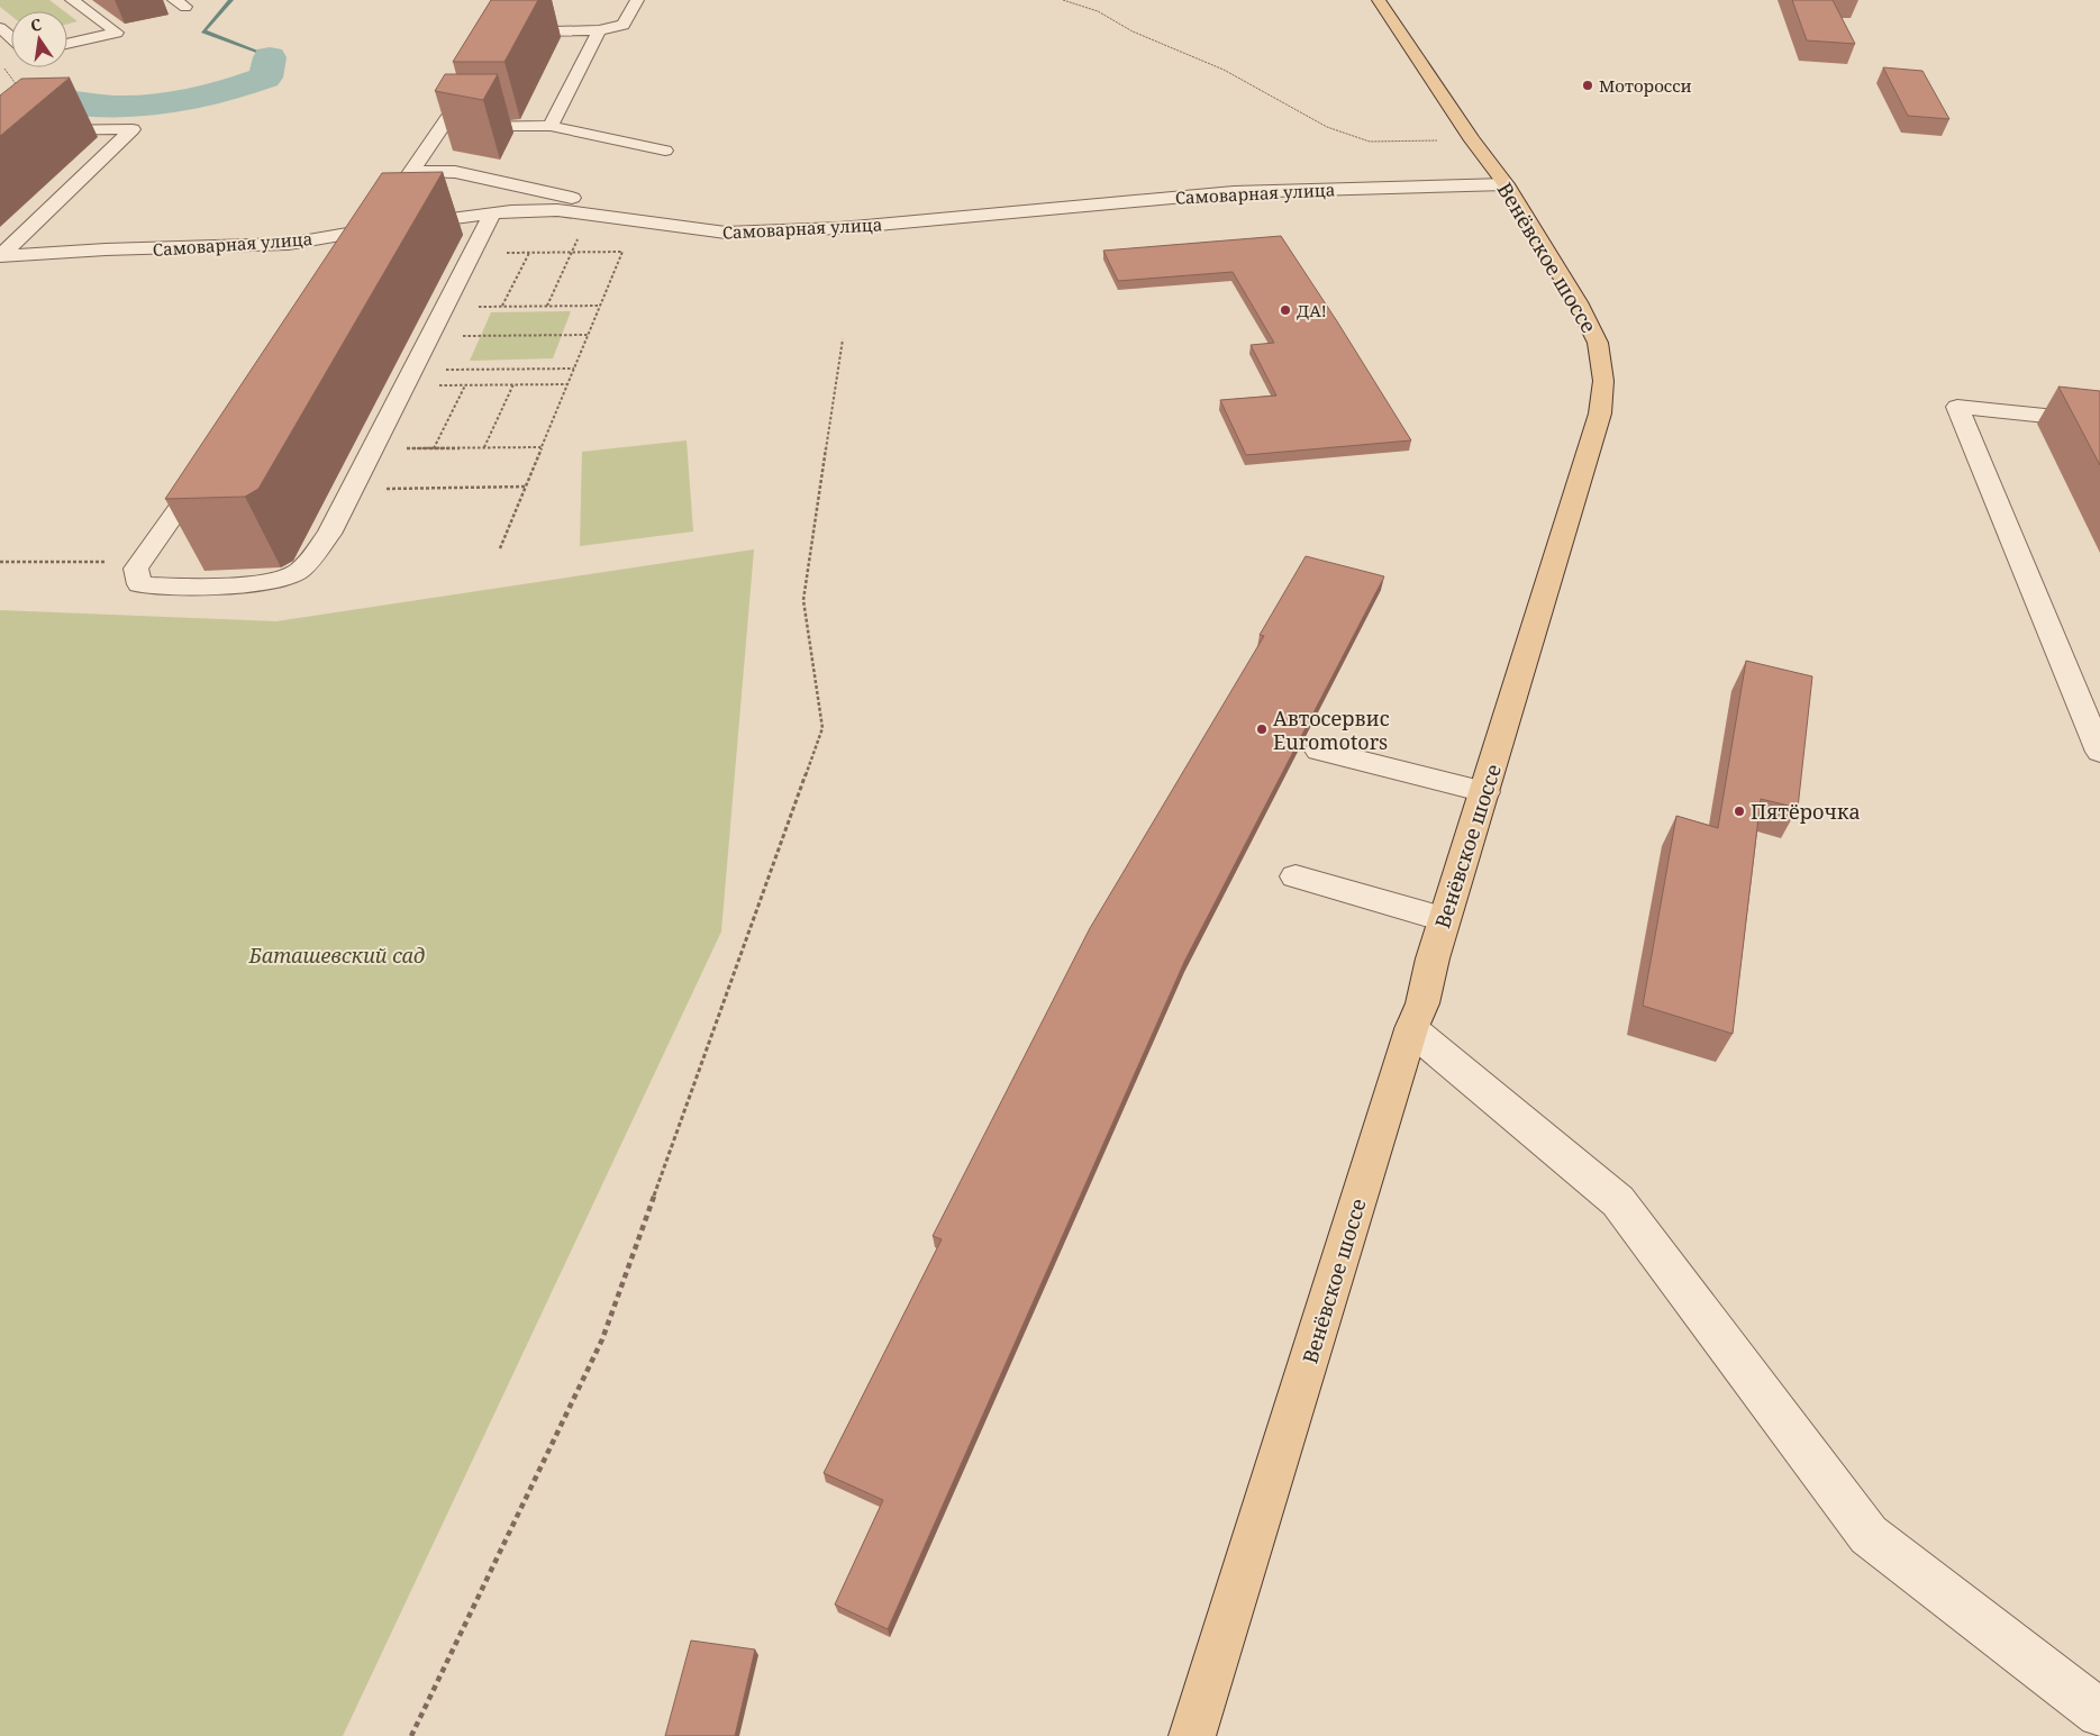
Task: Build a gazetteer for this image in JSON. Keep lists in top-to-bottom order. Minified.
{"streets":{"main road":["Венёвское шоссе"],"street":["Самоварная улица"]},"crossings":[["Самоварная улица","Венёвское шоссе"]],"parks":["Баташевский сад"],"places":["Моторосси","ДА!","Автосервис Euromotors","Пятёрочка"],"north":"top"}
